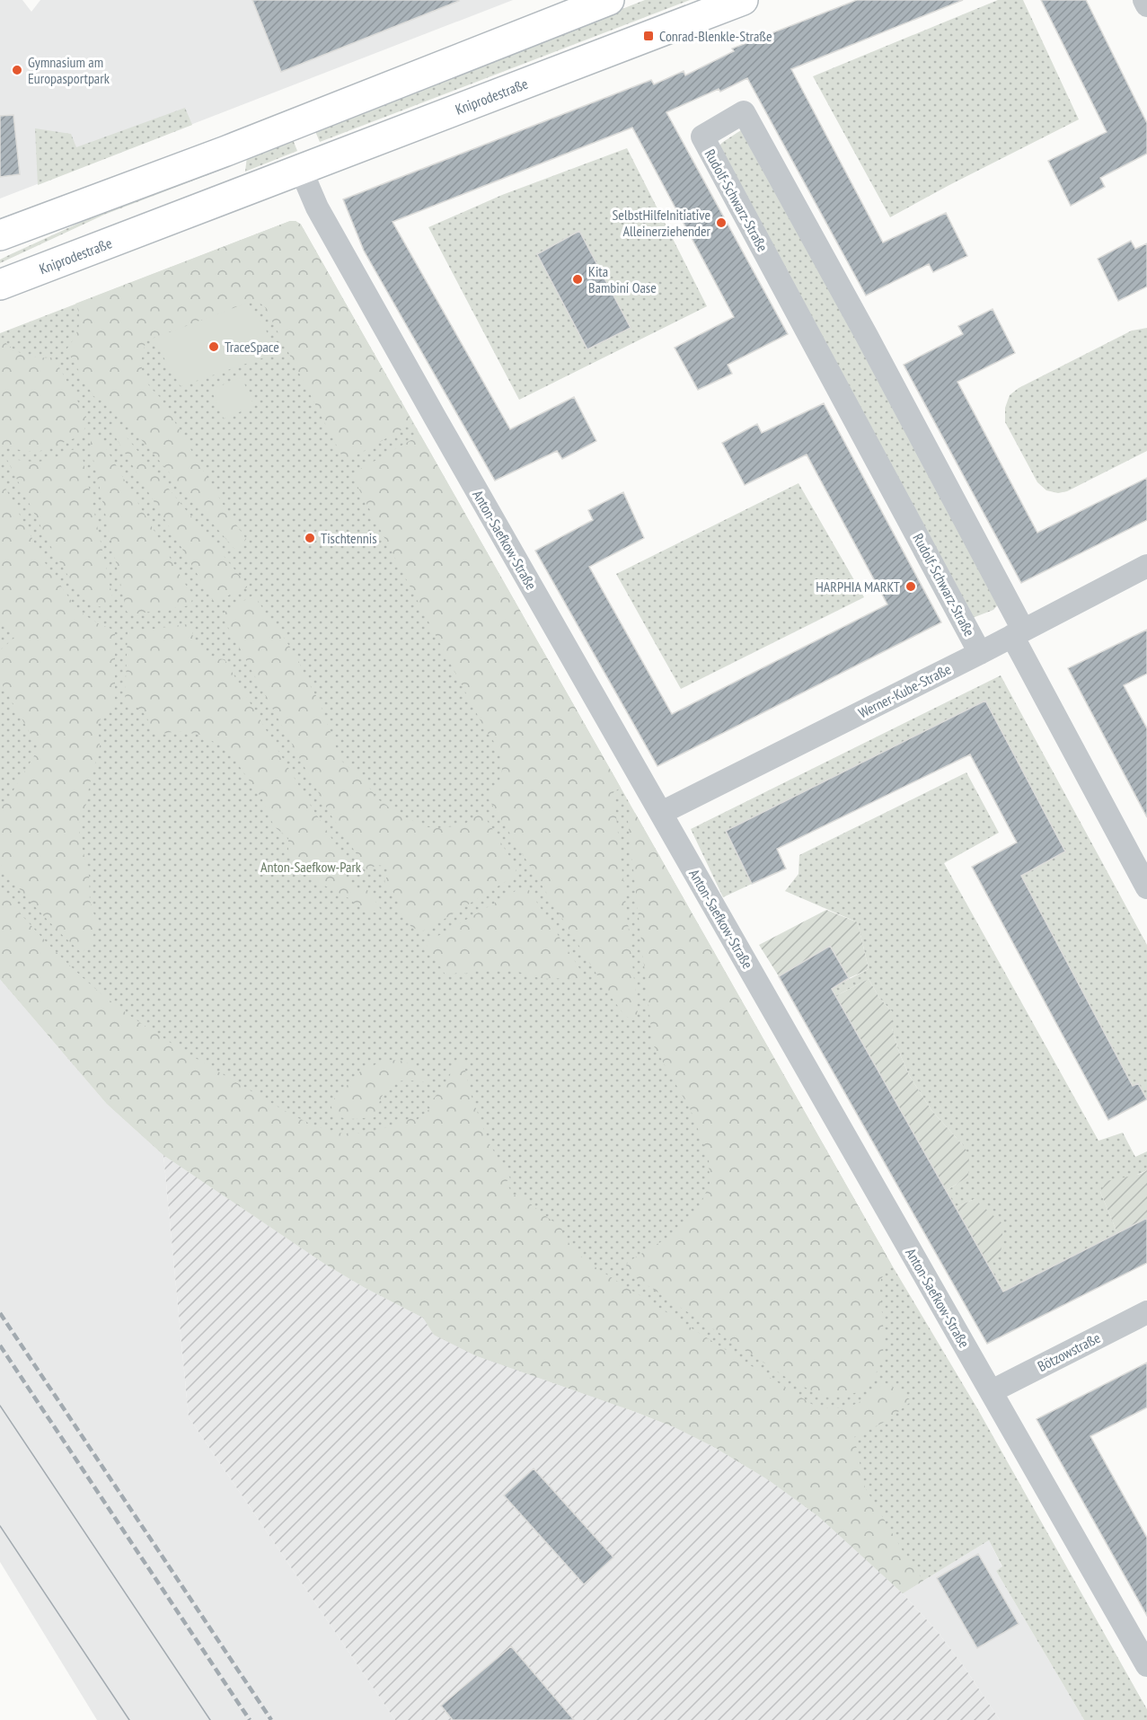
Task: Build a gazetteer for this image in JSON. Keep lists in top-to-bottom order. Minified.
{"streets":{"street":["Kniprodestraße","Rudolf-Schwarz-Straße","Anton-Saefkow-Straße","Werner-Kube-Straße","Bötzowstraße"]},"crossings":[["Kniprodestraße","Anton-Saefkow-Straße"],["Rudolf-Schwarz-Straße","Werner-Kube-Straße"],["Anton-Saefkow-Straße","Werner-Kube-Straße"],["Anton-Saefkow-Straße","Bötzowstraße"]],"parks":["Anton-Saefkow-Park"],"places":{"transit":["Conrad-Blenkle-Straße"],"other":["Gymnasium am Europasportpark","SelbstHilfeInitiative Alleinerziehender","Kita Bambini Oase","TraceSpace","Tischtennis","HARPHIA MARKT"]}}
